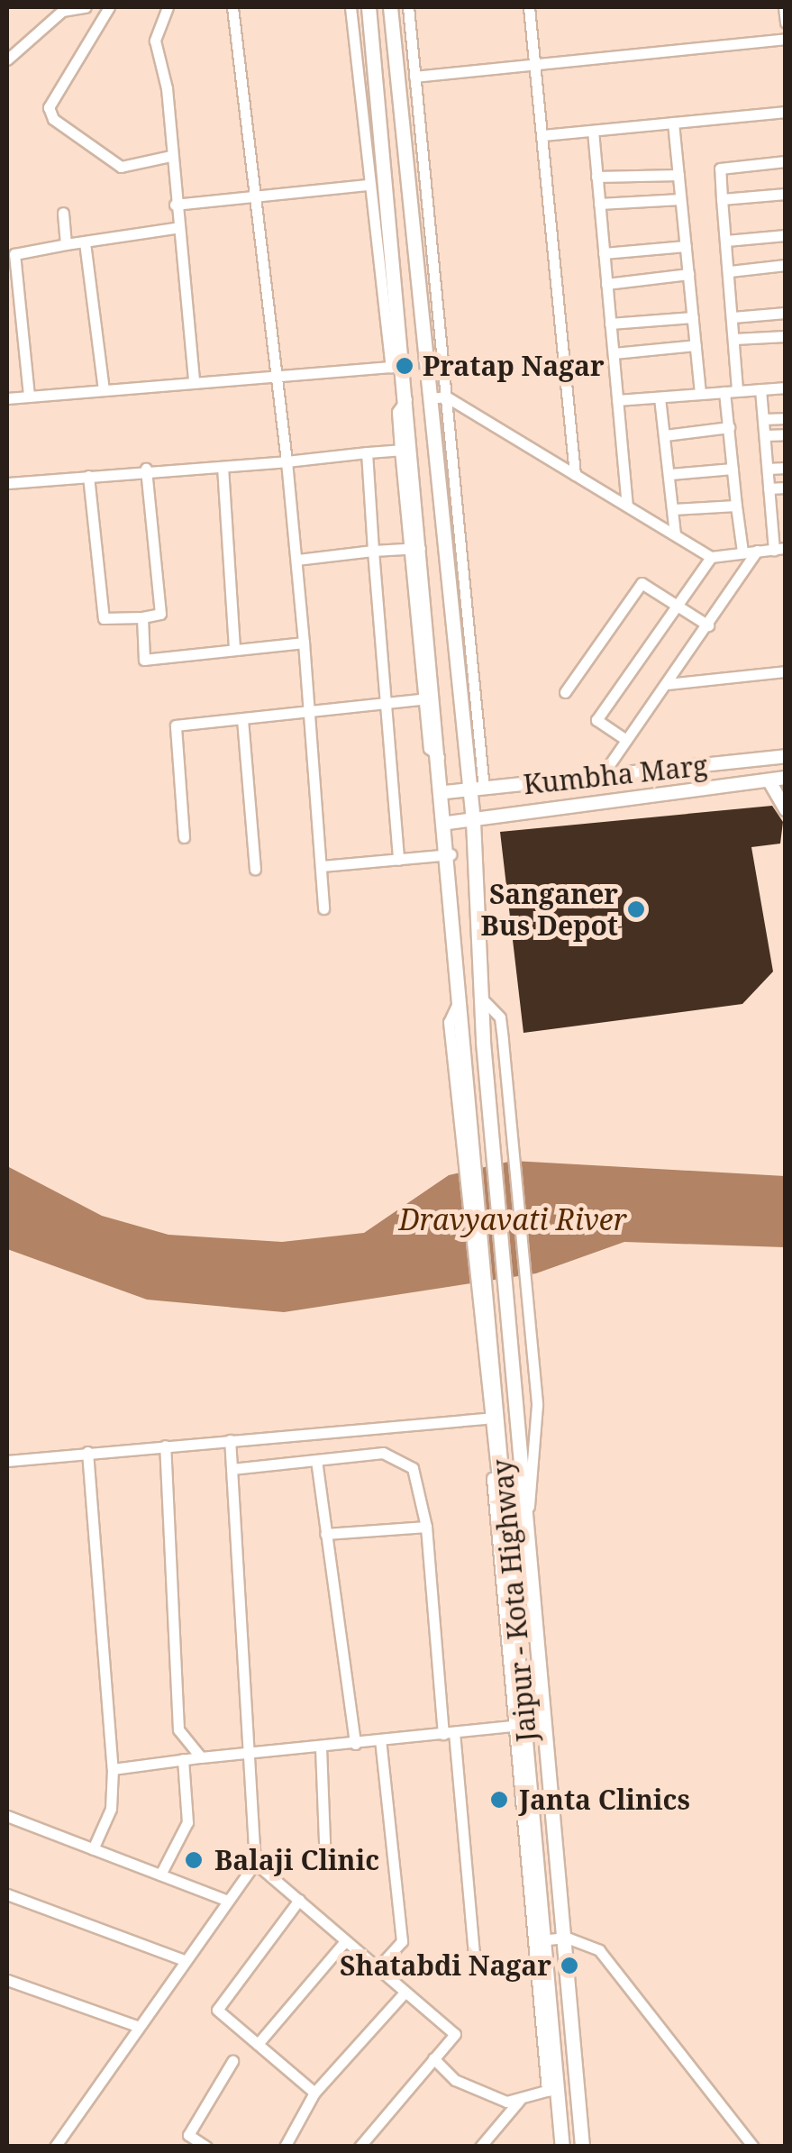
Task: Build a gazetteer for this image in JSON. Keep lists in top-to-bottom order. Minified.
{"streets":{"highway":["Jaipur - Kota Highway"],"main road":["Kumbha Marg"]},"crossings":[["Kumbha Marg","Jaipur - Kota Highway"]],"water":["Dravyavati River"],"places":["Pratap Nagar","Sanganer Bus Depot","Janta Clinics","Balaji Clinic","Shatabdi Nagar"]}
